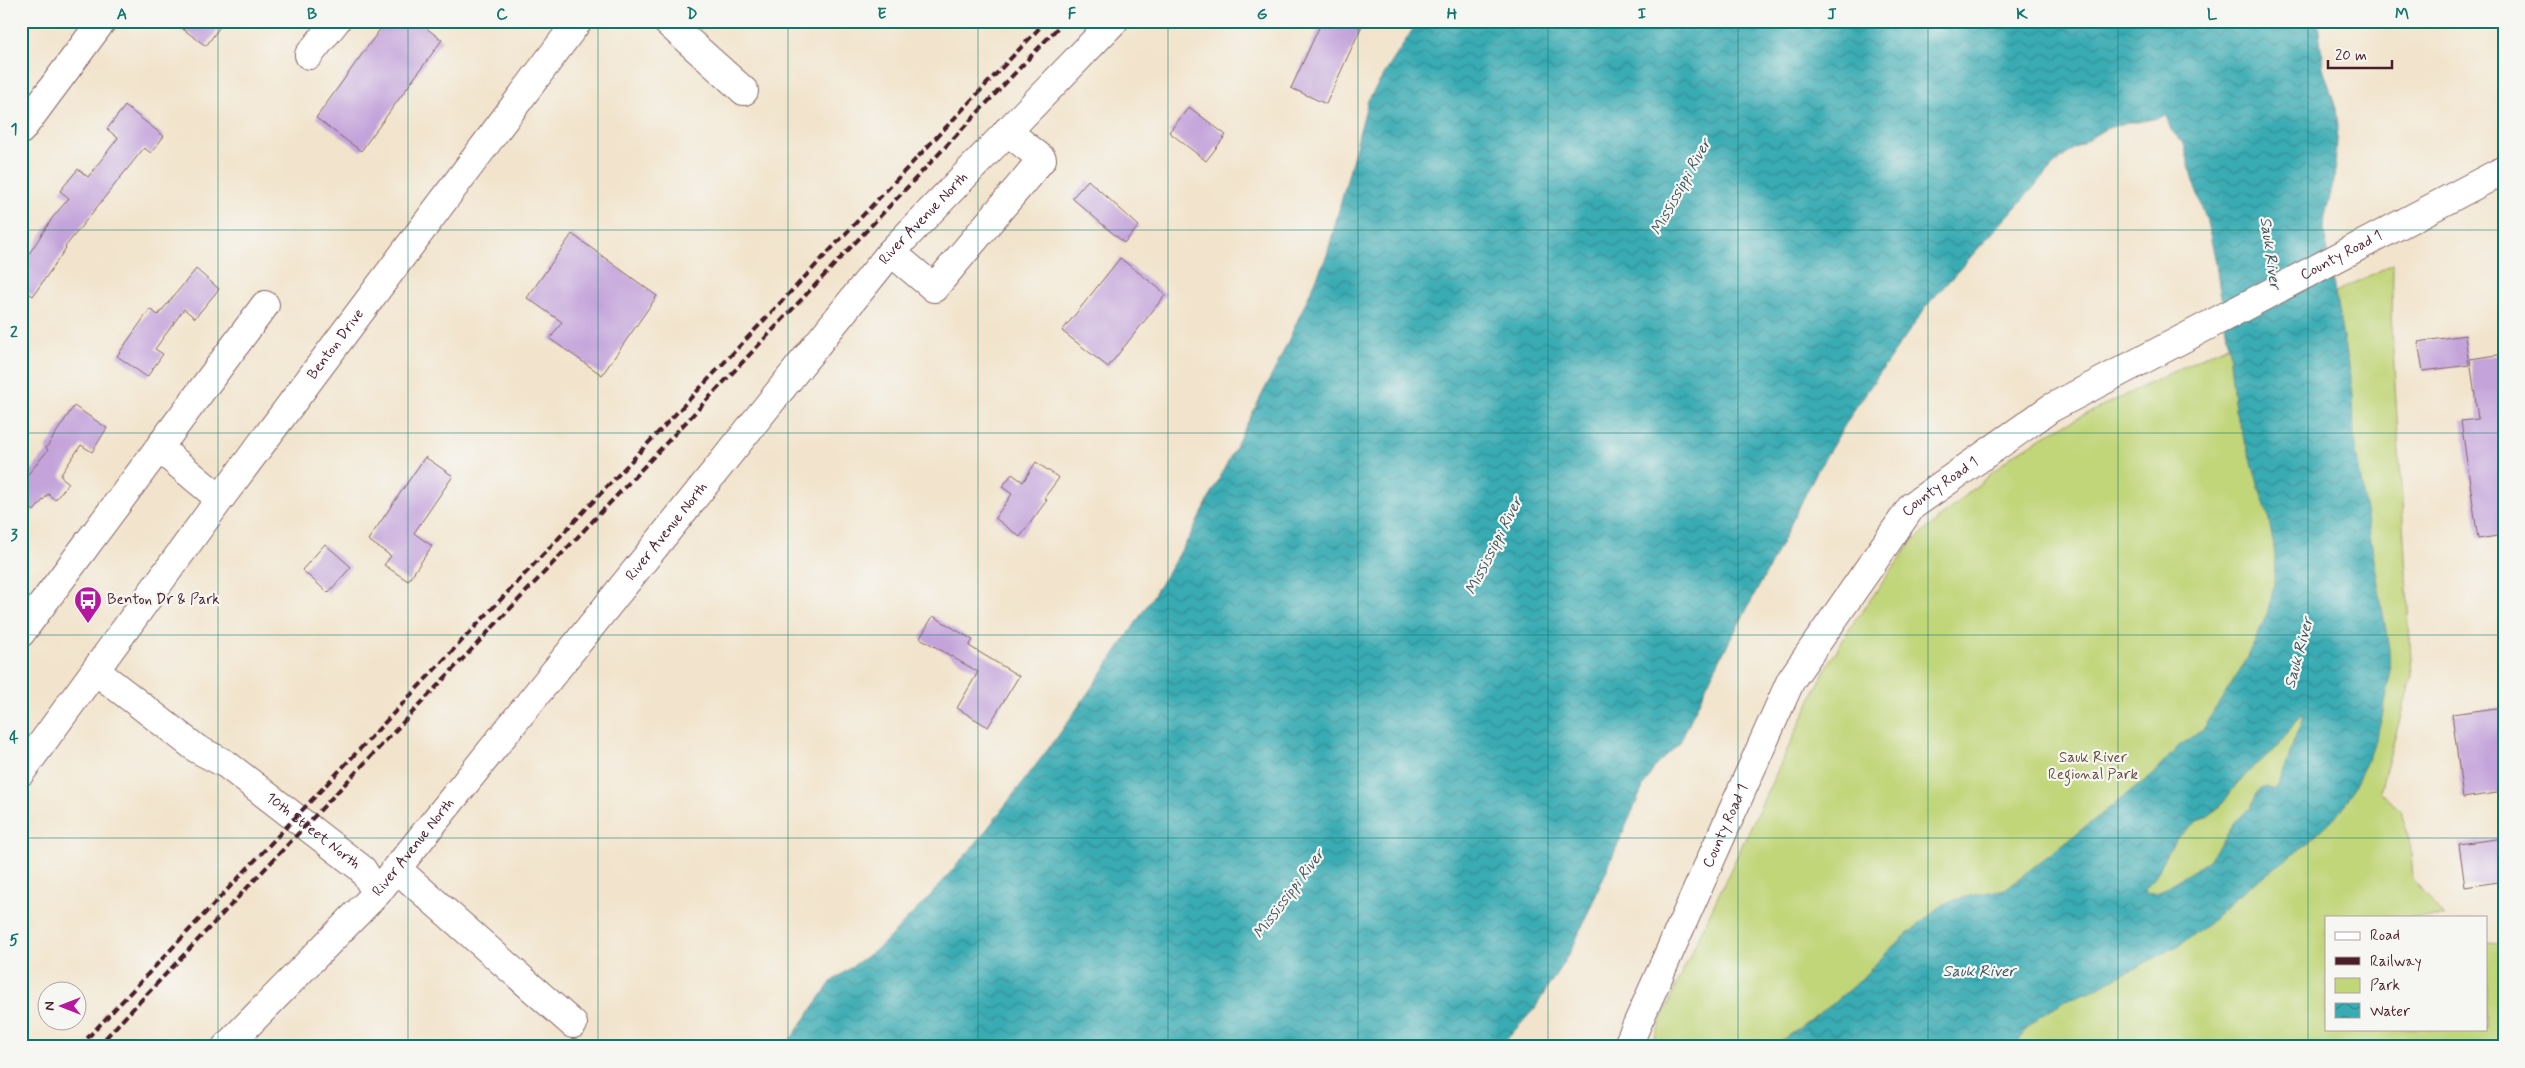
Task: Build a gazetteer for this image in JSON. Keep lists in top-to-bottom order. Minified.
{"streets":{"street":["River Avenue North","County Road 1","Benton Drive","10th Street North"]},"crossings":[["River Avenue North","10th Street North"],["Benton Drive","10th Street North"]],"water":["Mississippi River","Sauk River"],"parks":["Sauk River Regional Park"],"places":{"bus stop":["Benton Dr & Park"]},"legend":["Road","Railway","Park","Water"],"scale_bar":"20 m","north":"left","grid":{"columns":["A","B","C","D","E","F","G","H","I","J","K","L","M"],"rows":["1","2","3","4","5"]}}
